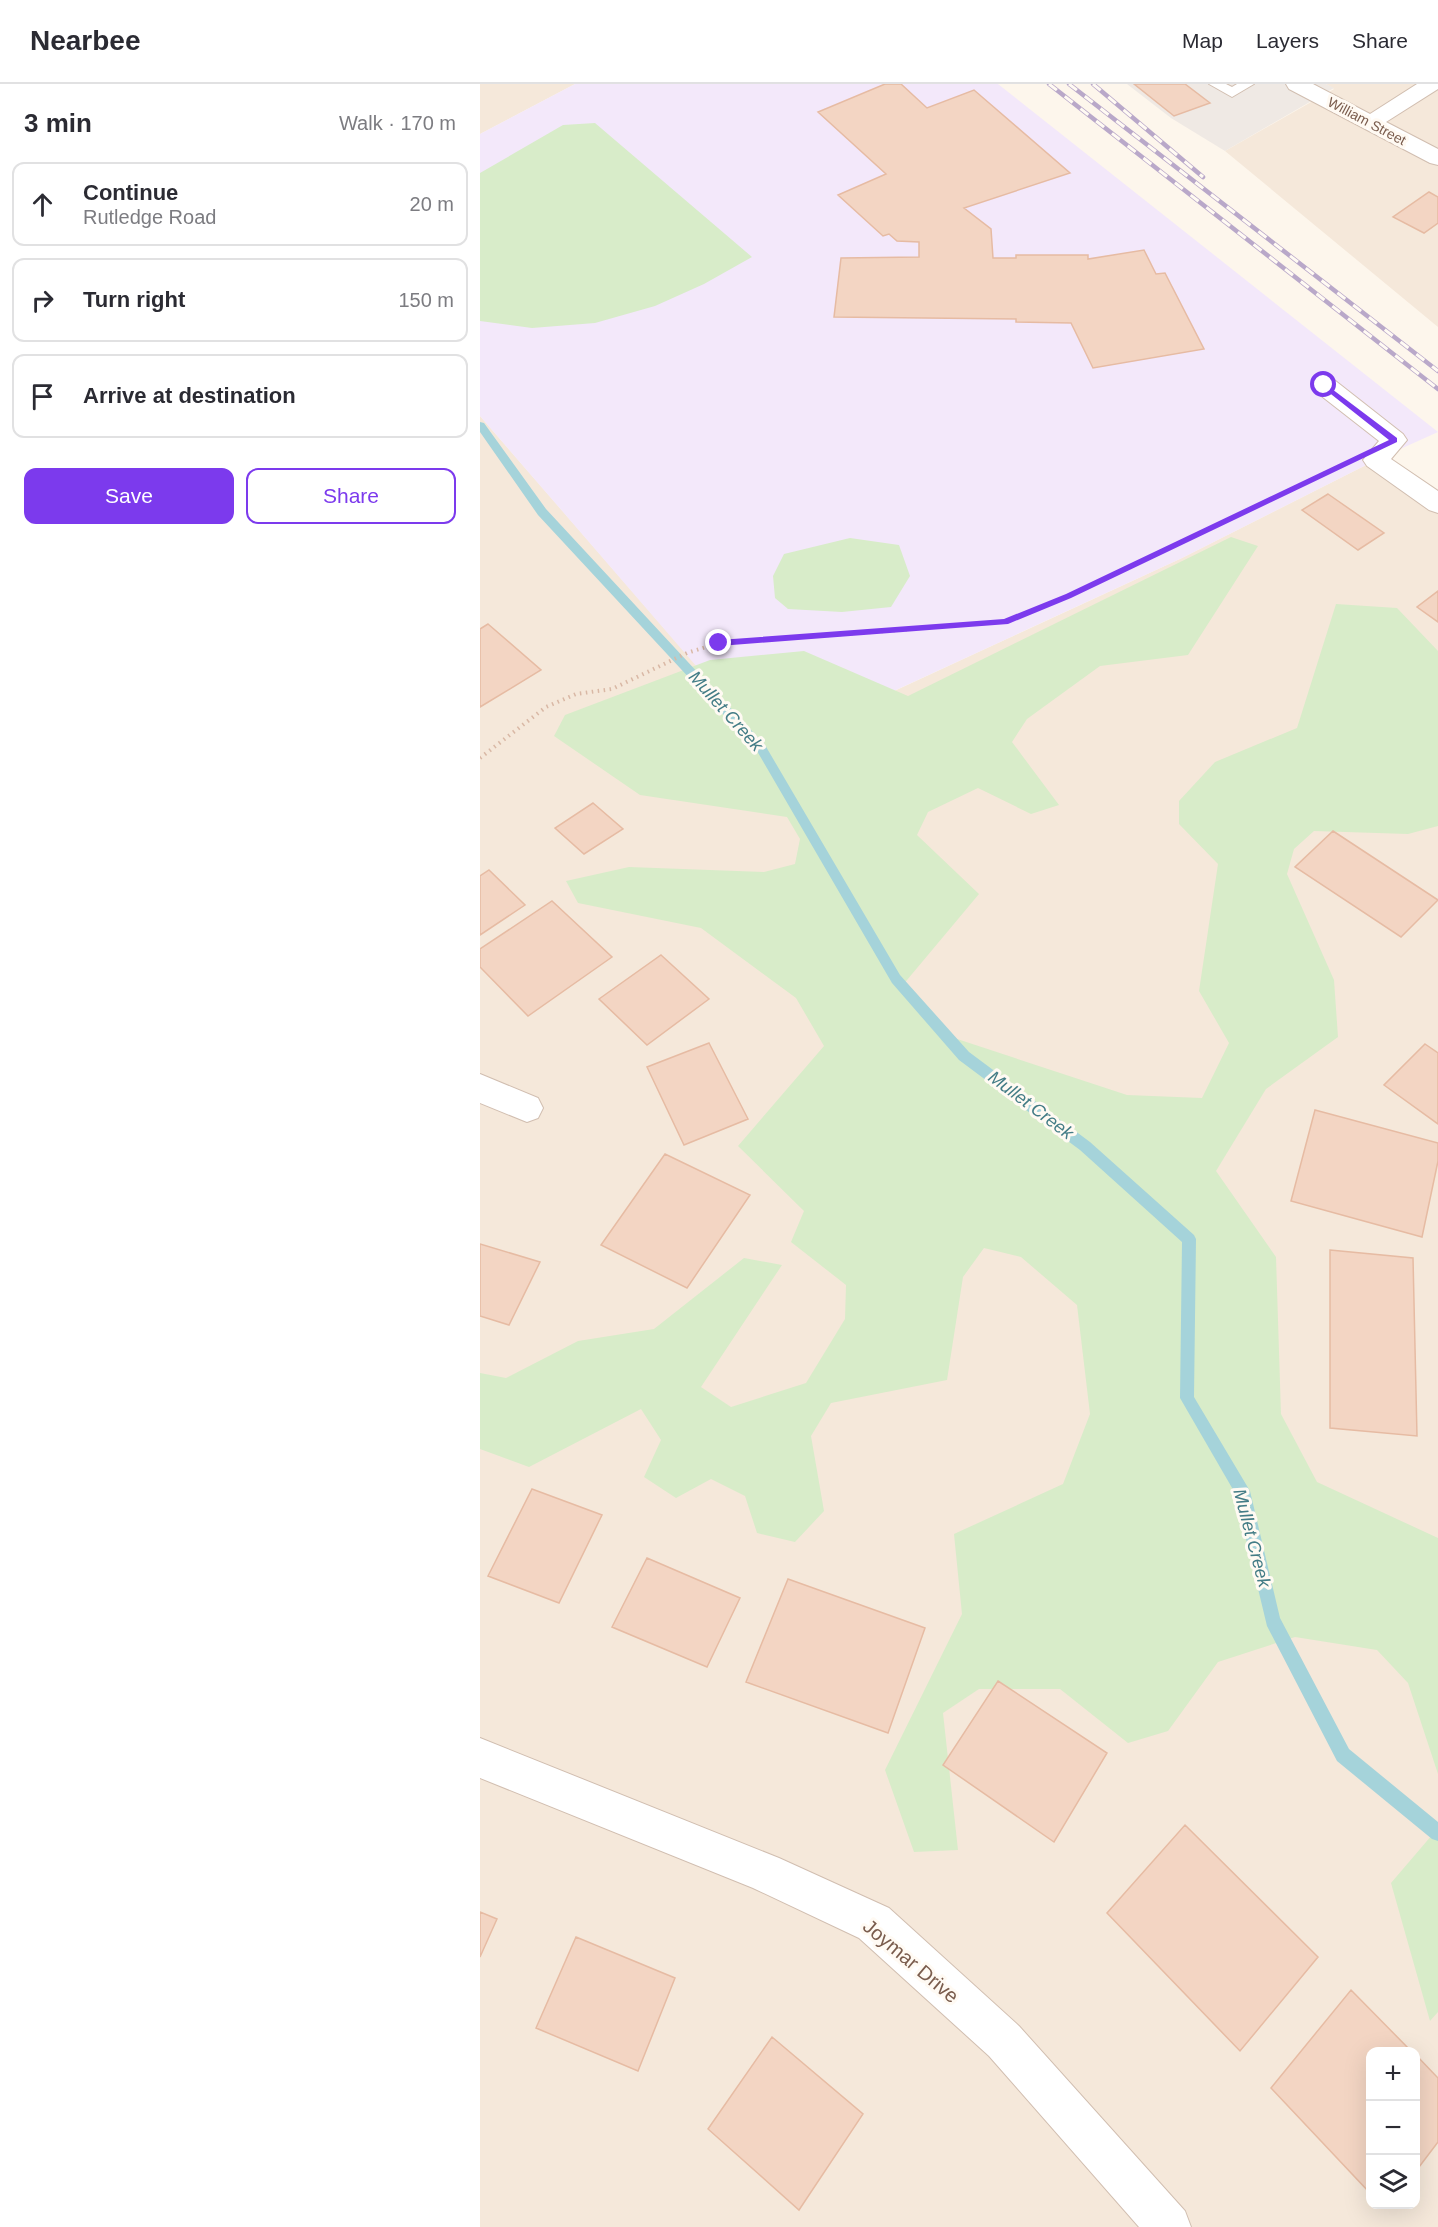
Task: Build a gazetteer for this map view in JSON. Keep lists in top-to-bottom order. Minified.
{"streets":{"street":["William Street","Joymar Drive"]},"water":["Mullet Creek"],"page":{"header":"Nearbee","nav":["Map","Layers","Share"],"heading":["3 min","Walk · 170 m"],"list":[["Continue","Rutledge Road","20 m"],["Turn right","150 m"],"Arrive at destination"],"buttons":["Save","Share"],"map_buttons":["+","−"]}}
